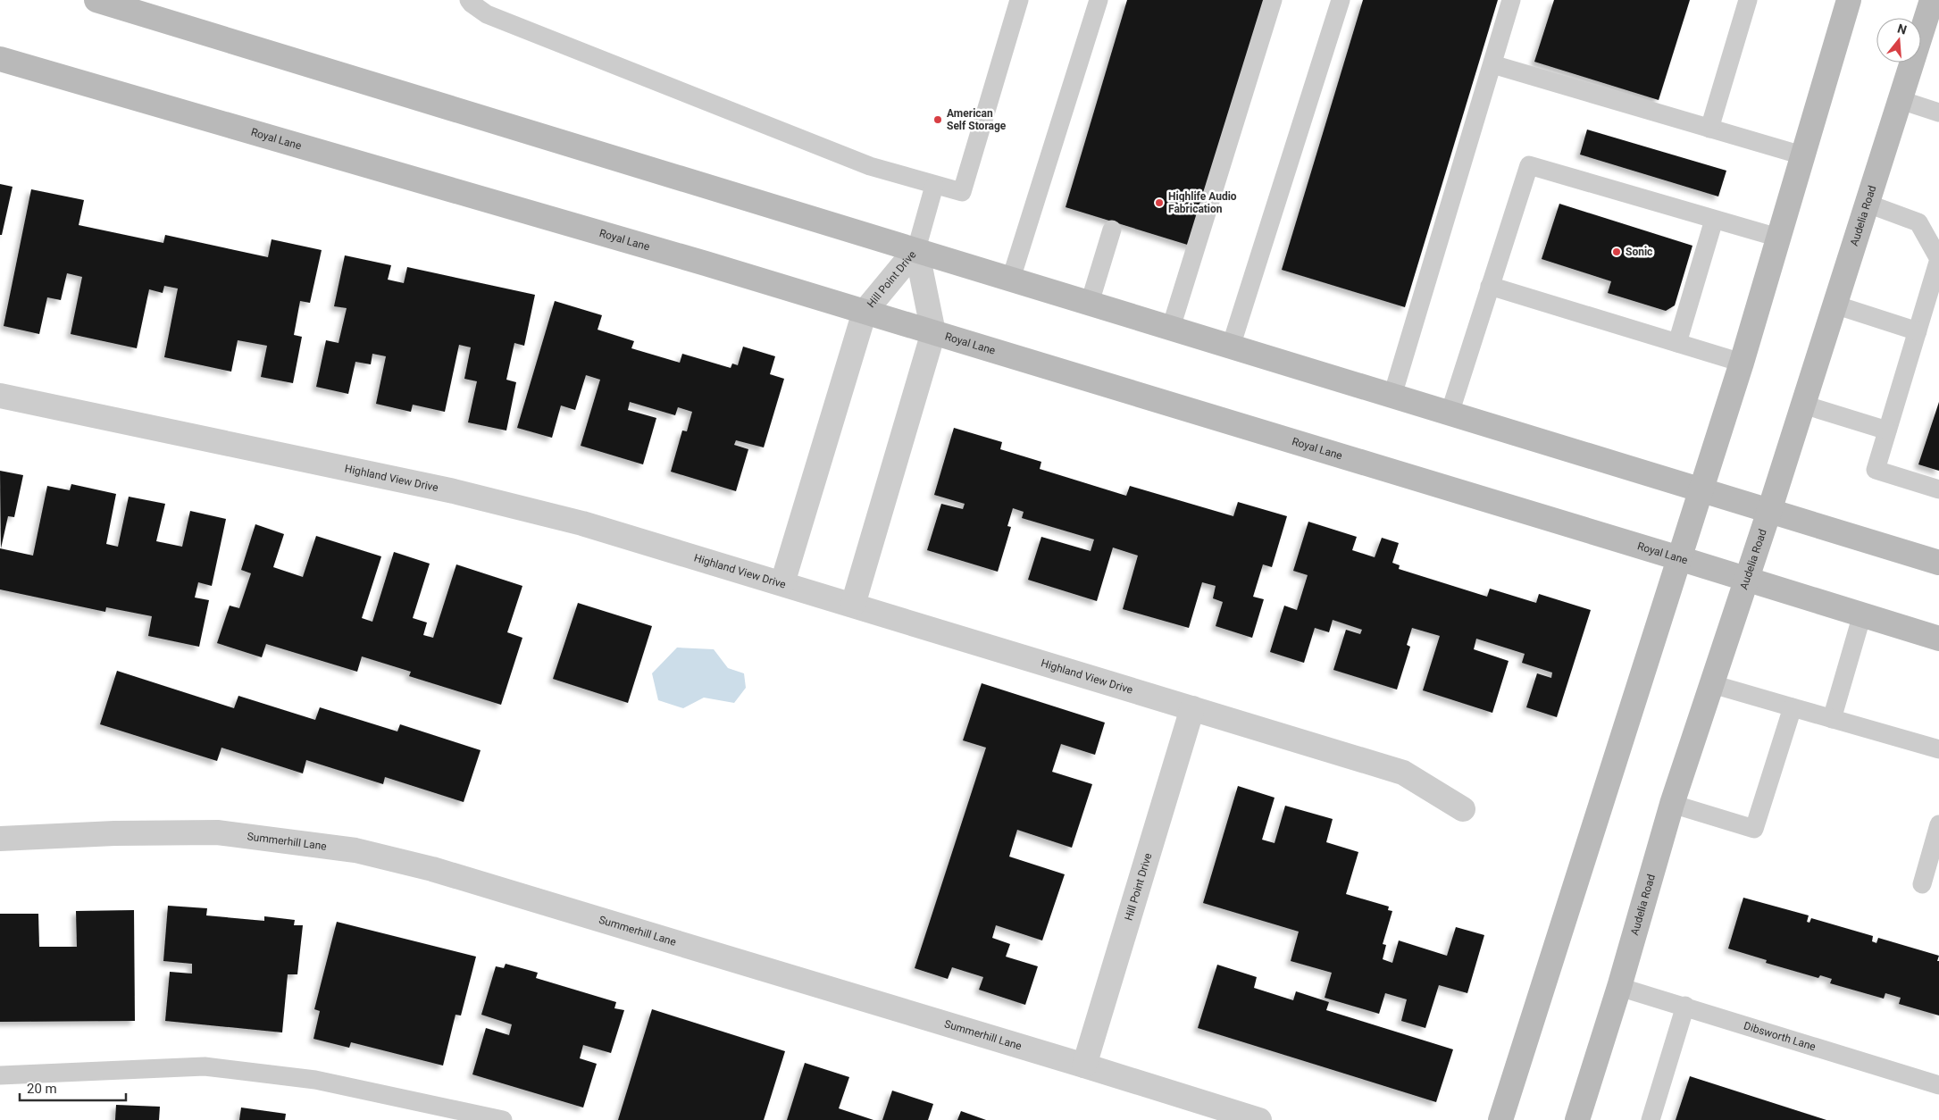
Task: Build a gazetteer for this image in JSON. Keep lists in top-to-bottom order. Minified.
{"streets":{"main road":["Royal Lane","Audelia Road"],"street":["Hill Point Drive","Highland View Drive","Summerhill Lane"],"lane":["Dibsworth Lane"]},"crossings":[["Royal Lane","Audelia Road"],["Royal Lane","Hill Point Drive"],["Audelia Road","Dibsworth Lane"],["Hill Point Drive","Highland View Drive"],["Hill Point Drive","Summerhill Lane"]],"places":["American Self Storage","Highlife Audio Fabrication","Sonic"],"scale_bar":"20 m","north":"top"}
